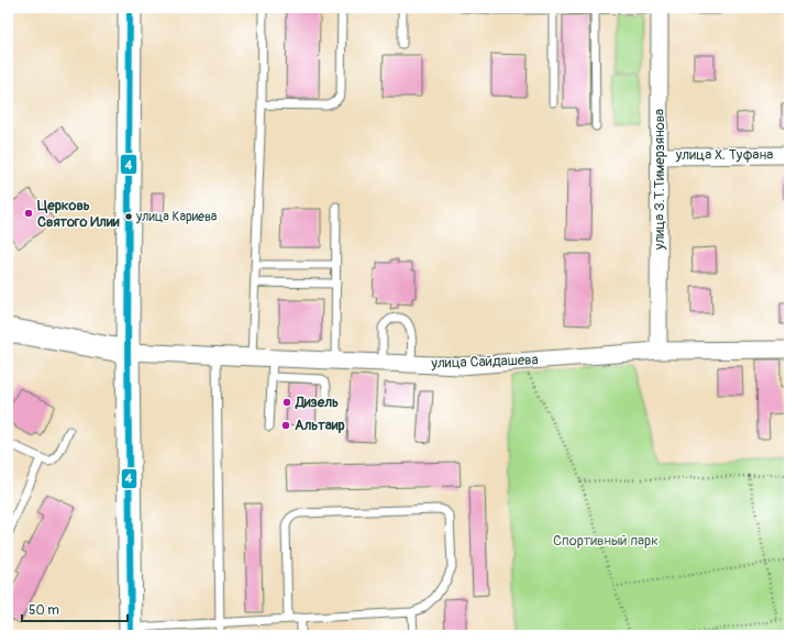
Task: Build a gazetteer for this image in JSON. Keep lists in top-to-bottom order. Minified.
{"streets":{"street":["улица Х. Туфана","улица З.Т.Тимерзянова","улица Сайдашева"]},"crossings":[["улица Х. Туфана","улица З.Т.Тимерзянова"],["улица З.Т.Тимерзянова","улица Сайдашева"]],"parks":["Спортивный парк"],"places":["Церковь Святого Илии","улица Кариева","Дизель","Альтаир"],"lines":["transit line 4"],"scale_bar":"50 m"}
